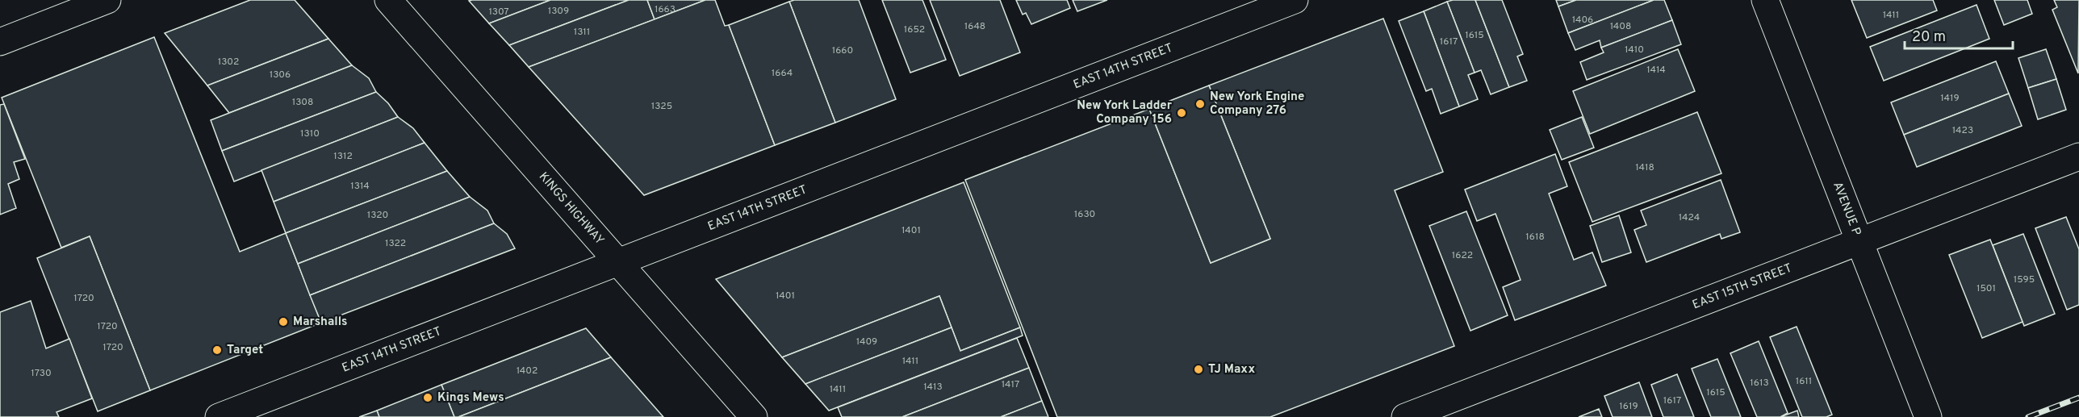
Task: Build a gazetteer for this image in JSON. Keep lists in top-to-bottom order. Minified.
{"streets":{"street":["EAST 14TH STREET","KINGS HIGHWAY","AVENUE P","EAST 15TH STREET"]},"crossings":[["EAST 14TH STREET","KINGS HIGHWAY"],["AVENUE P","EAST 15TH STREET"]],"places":["New York Engine Company 276","New York Ladder Company 156","Marshalls","Target","TJ Maxx","Kings Mews"],"house_numbers":["1663","1309","1307","1411","1406","1648","1408","1652","1311","1615","1617","1410","1660","1302","1414","1664","1306","1419","1308","1325","1423","1310","1312","1418","1314","1630","1320","1424","1401","1618","1322","1622","1595","1501","1401","1720","1720","1409","1720","1411","1402","1730","1611","1613","1417","1413","1411","1615","1617","1619"],"scale_bar":"20 m"}
